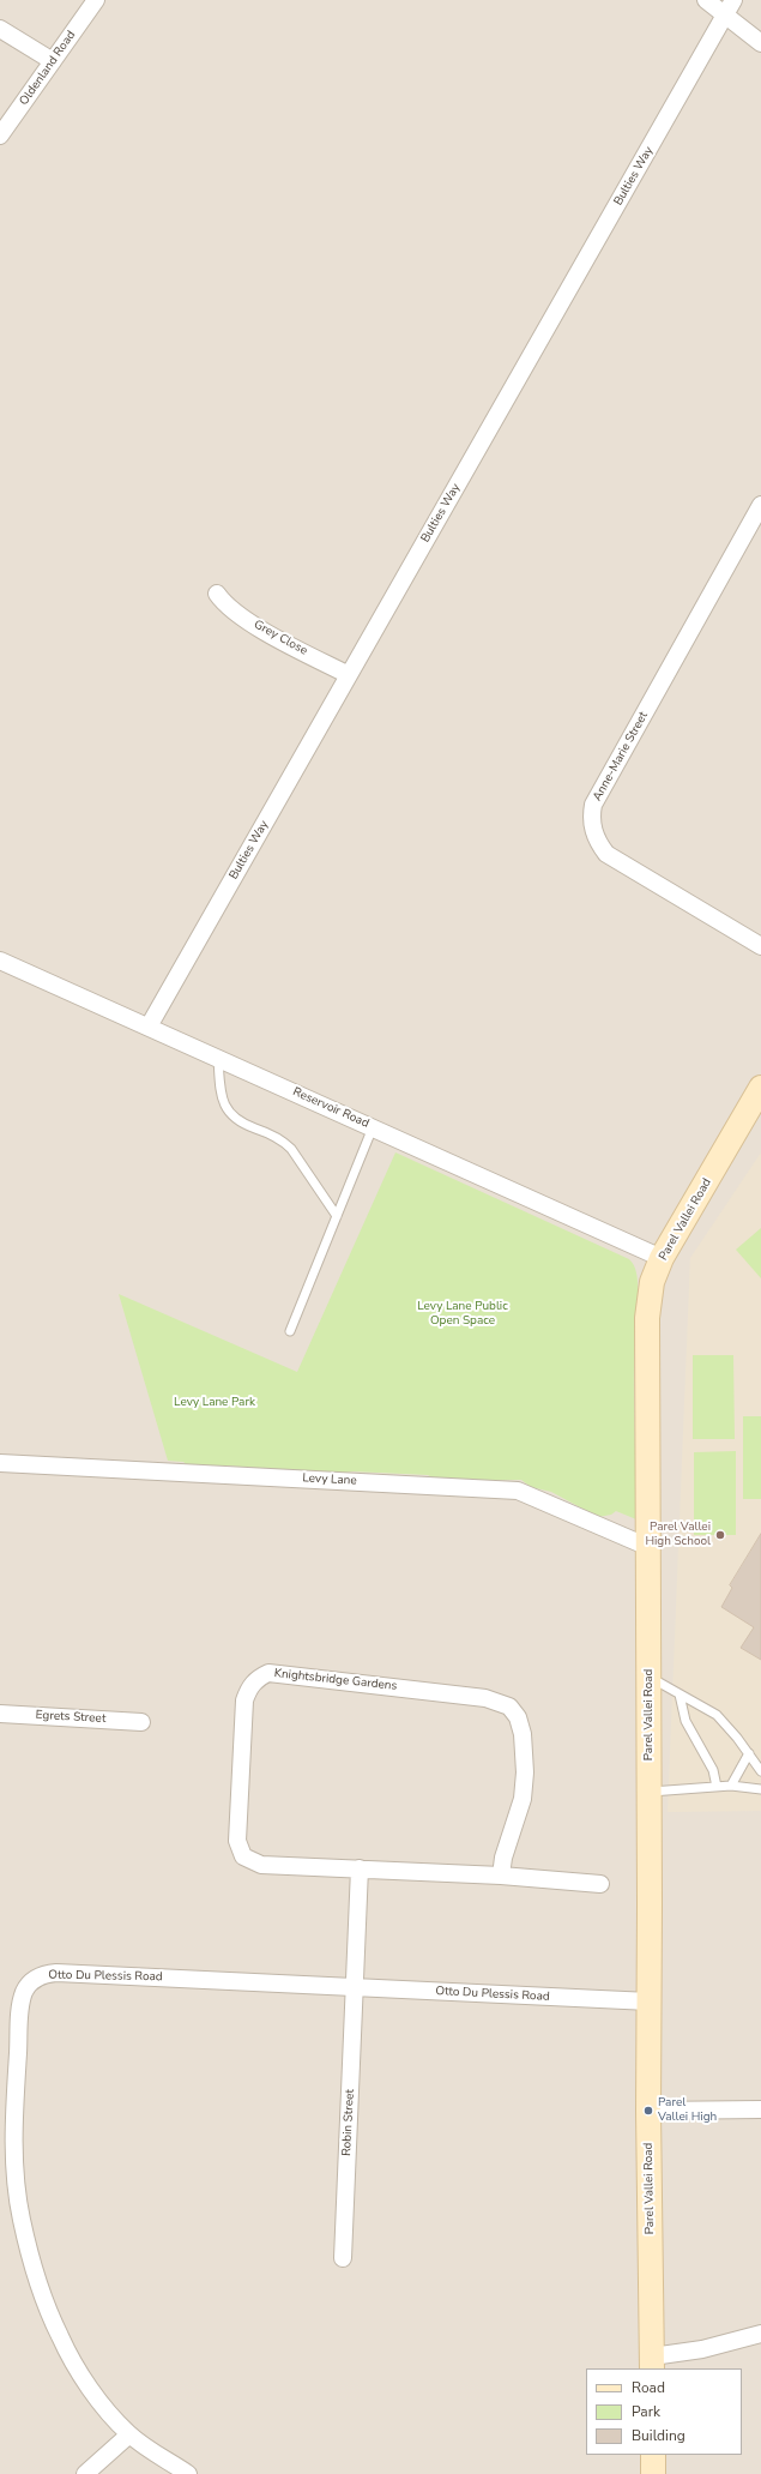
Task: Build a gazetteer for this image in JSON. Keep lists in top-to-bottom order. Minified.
{"streets":{"street":["Oldenland Road","Bulties Way","Grey Close","Anne-Marie Street","Reservoir Road","Parel Vallei Road","Levy Lane","Knightsbridge Gardens","Egrets Street","Otto Du Plessis Road","Robin Street"]},"crossings":[["Bulties Way","Grey Close"],["Bulties Way","Reservoir Road"],["Reservoir Road","Parel Vallei Road"],["Parel Vallei Road","Levy Lane"],["Parel Vallei Road","Otto Du Plessis Road"],["Otto Du Plessis Road","Robin Street"]],"parks":["Levy Lane Public Open Space","Levy Lane Park"],"places":["Parel Vallei High School","Parel Vallei High"],"legend":["Road","Park","Building"]}
